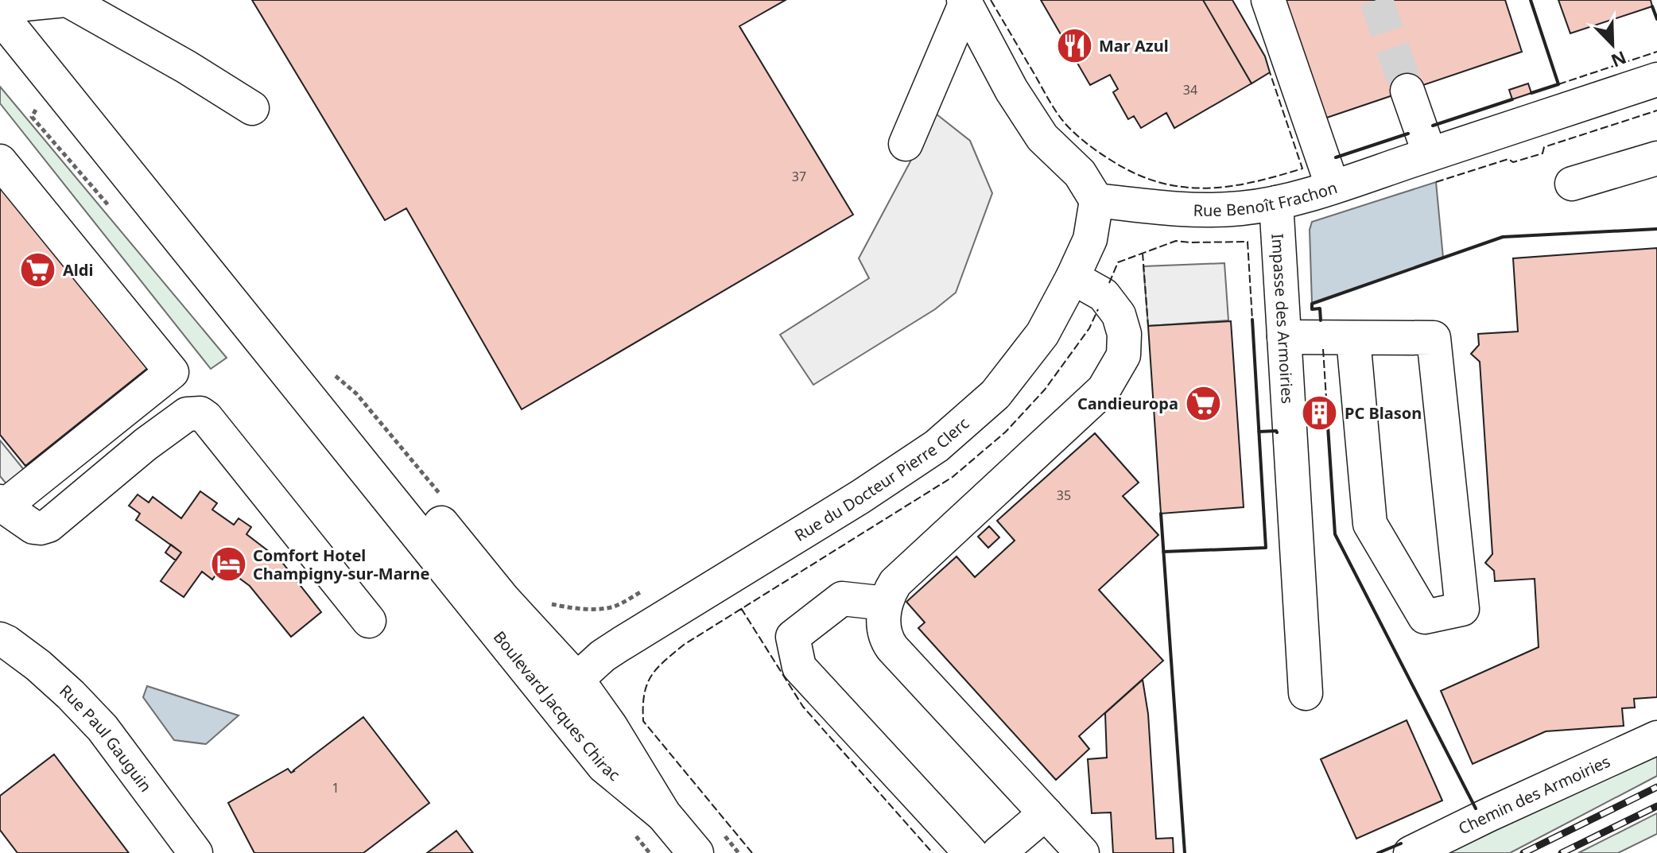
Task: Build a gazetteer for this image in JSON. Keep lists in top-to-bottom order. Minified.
{"streets":{"main road":["Boulevard Jacques Chirac"],"street":["Rue Benoît Frachon","Impasse des Armoiries","Rue du Docteur Pierre Clerc","Rue Paul Gauguin","Chemin des Armoiries"]},"crossings":[["Rue Benoît Frachon","Impasse des Armoiries"],["Rue Benoît Frachon","Rue du Docteur Pierre Clerc"],["Rue du Docteur Pierre Clerc","Boulevard Jacques Chirac"]],"places":{"restaurant":["Mar Azul"],"supermarket":["Aldi","Candieuropa"],"building":["PC Blason"],"hotel":["Comfort Hotel Champigny-sur-Marne"]},"house_numbers":["34","37","35","1"],"north":"bottom right"}
